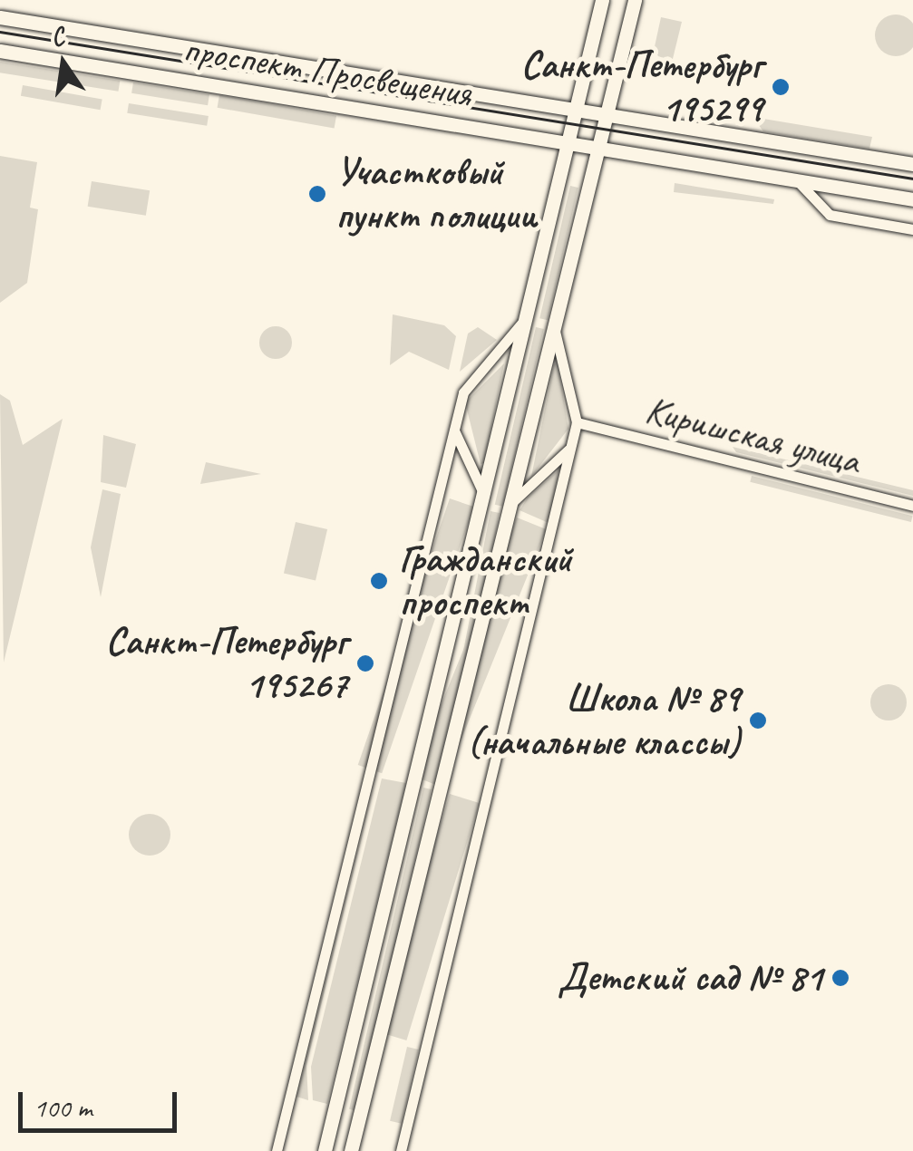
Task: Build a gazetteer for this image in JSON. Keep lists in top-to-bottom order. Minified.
{"streets":{"main road":["проспект Просвещения"],"street":["Киришская улица"]},"places":["Санкт-Петербург 195299","Участковый пункт полиции","Гражданский проспект","Санкт-Петербург 195267","Школа № 89 (начальные классы)","Детский сад № 81"],"scale_bar":"100 m","north":"top"}
